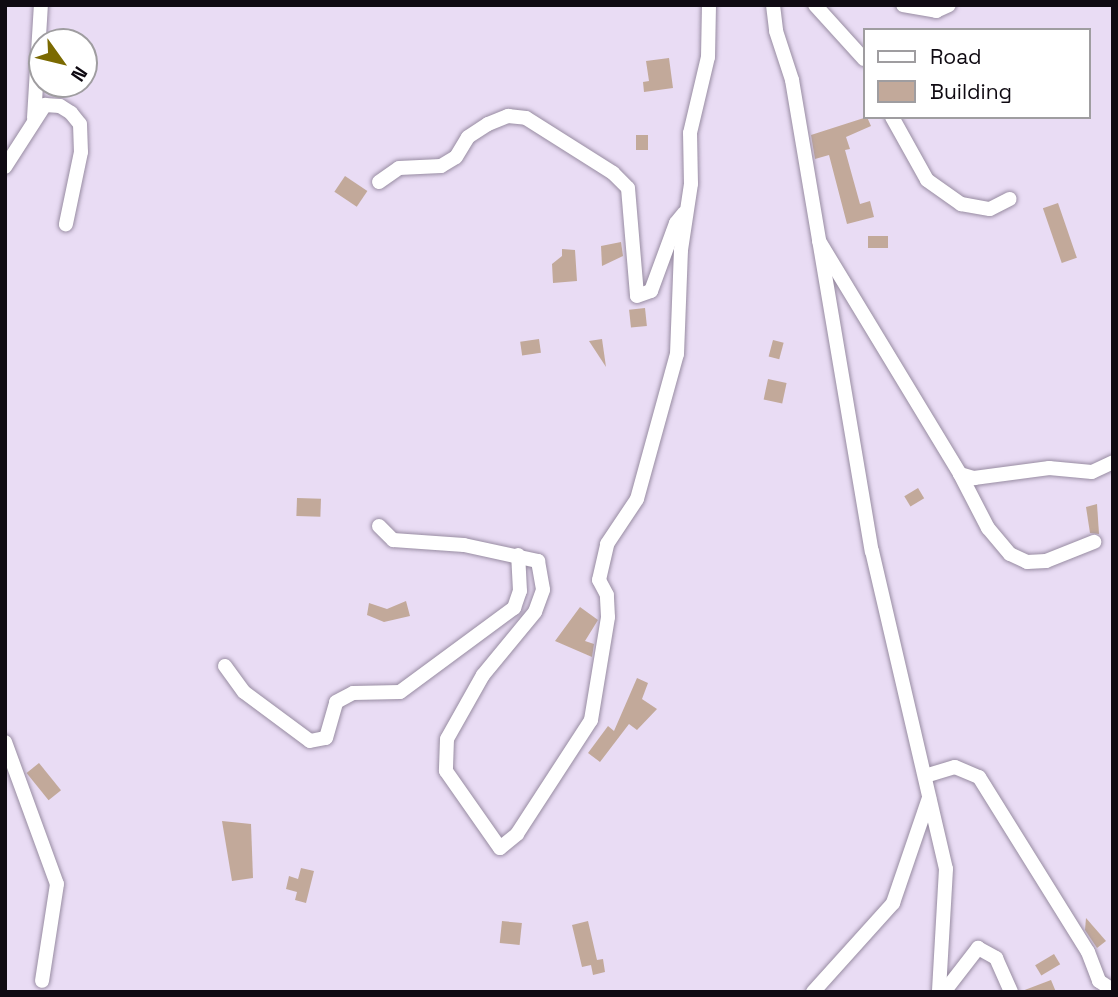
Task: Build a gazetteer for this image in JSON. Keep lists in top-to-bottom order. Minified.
{"legend":["Road","Building"],"north":"bottom right"}
